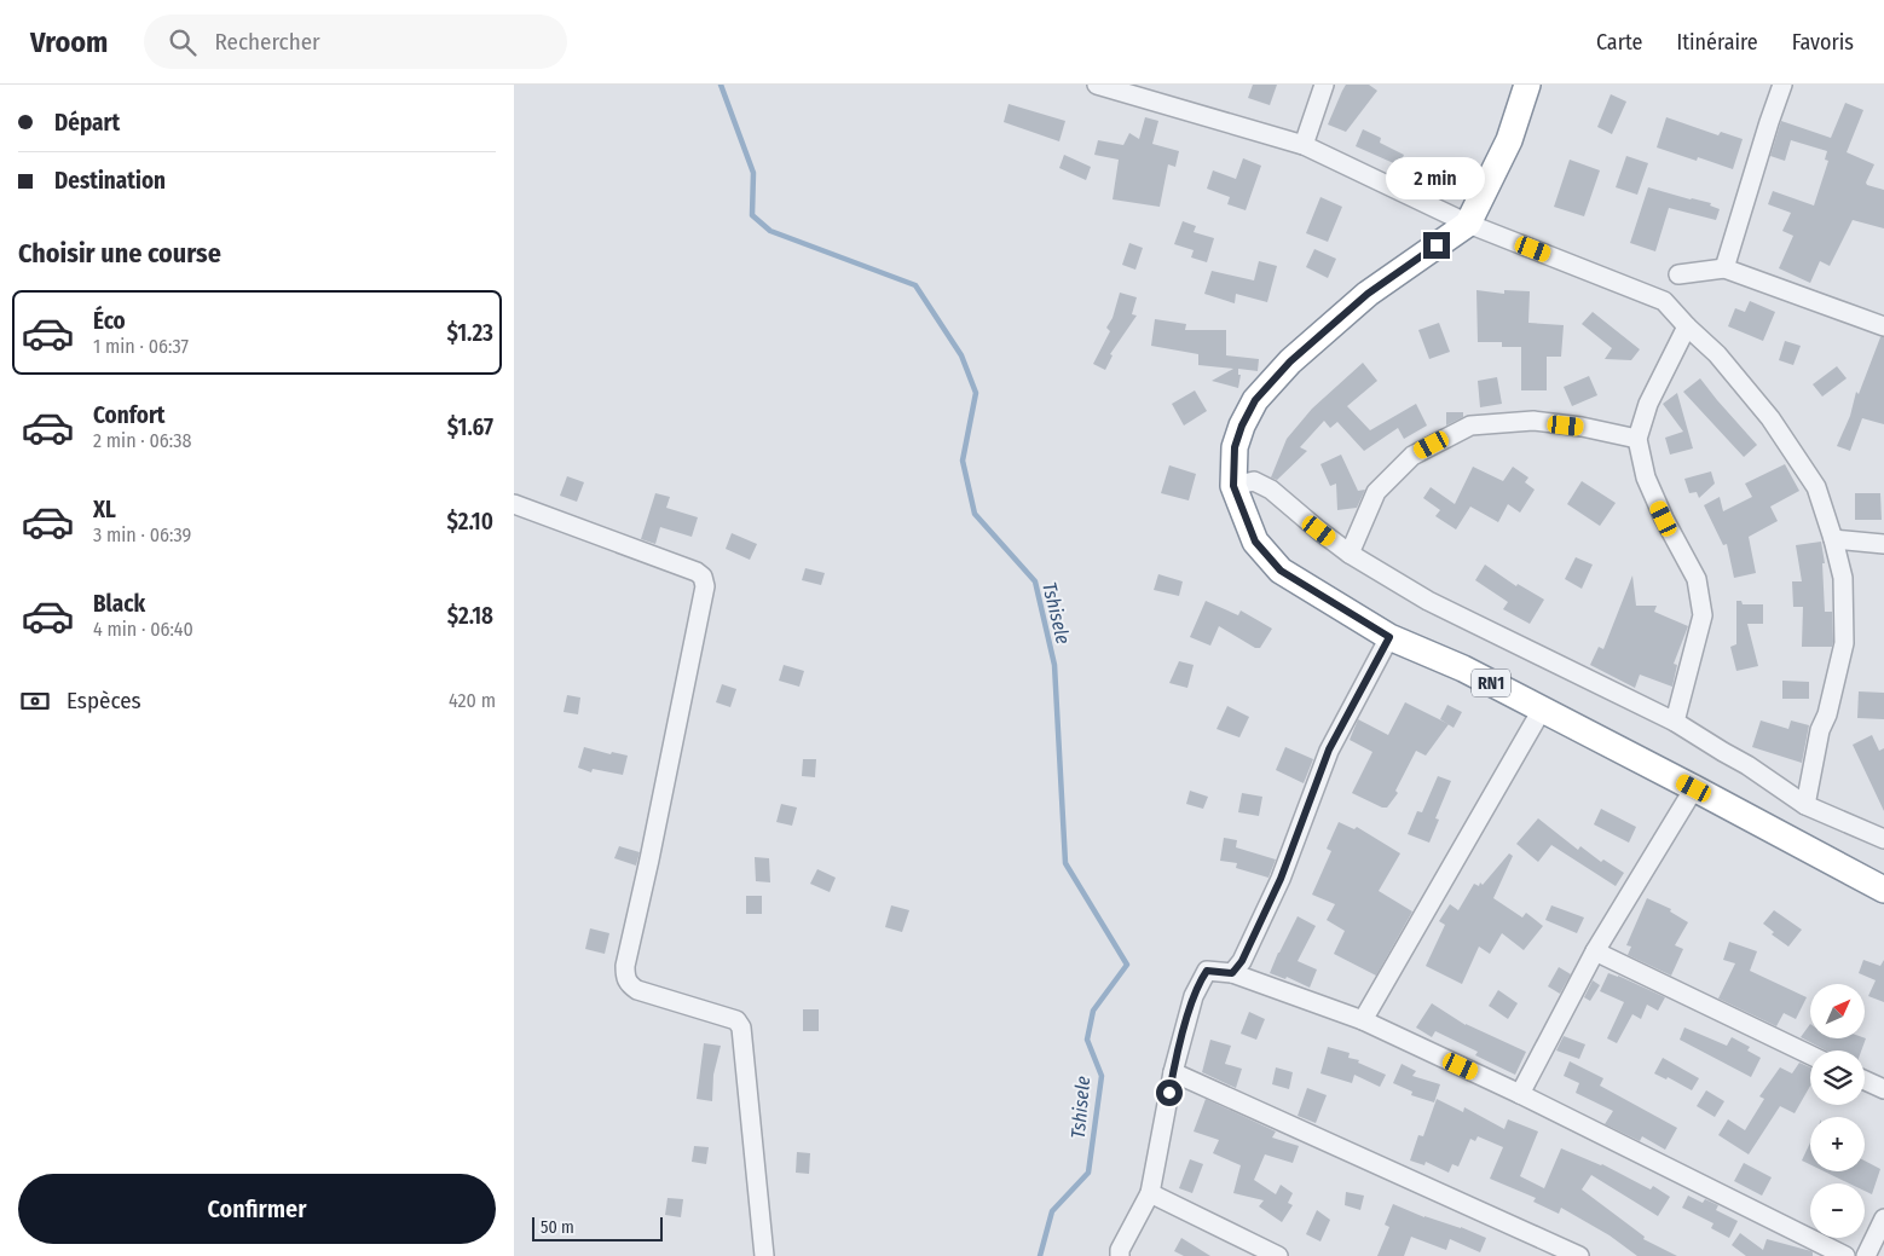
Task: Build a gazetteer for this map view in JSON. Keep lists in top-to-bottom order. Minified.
{"streets":{"highway":["RN1"]},"water":["Tshisele"],"scale_bar":"50 m","north":"top right","page":{"header":"Vroom","search":"Rechercher","nav":["Carte","Itinéraire","Favoris"],"banner":["Départ","Destination"],"bubble":"2 min","heading":"Choisir une course","list":[{"name":"Éco","note":"1 min · 06:37","value":"$1.23"},{"name":"Confort","note":"2 min · 06:38","value":"$1.67"},{"name":"XL","note":"3 min · 06:39","value":"$2.10"},{"name":"Black","note":"4 min · 06:40","value":"$2.18"}],"pay":["Espèces","420 m"],"map_buttons":["+","−"],"buttons":"Confirmer","scale":"50 m"}}
